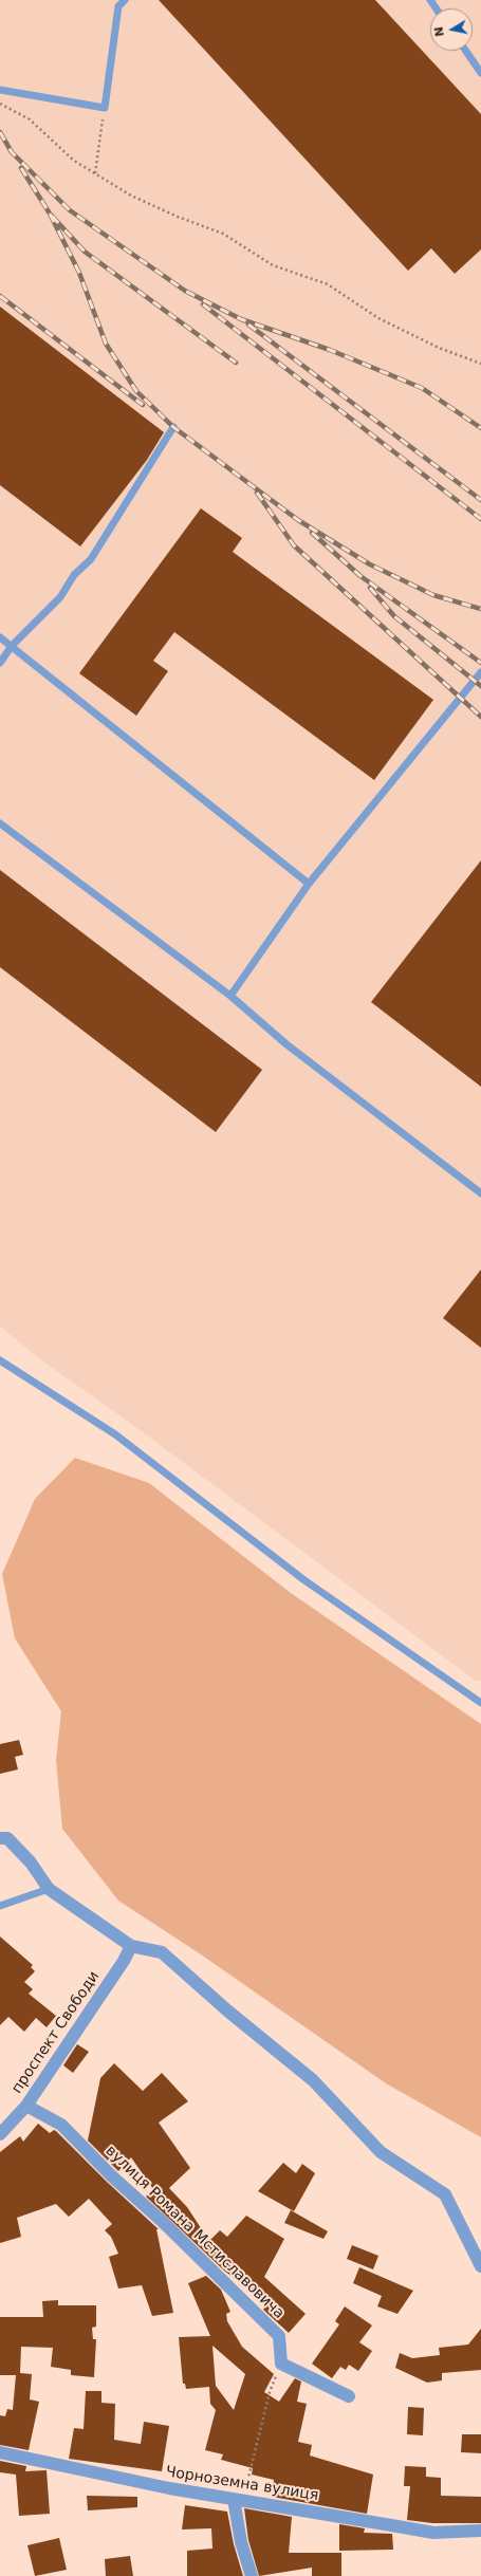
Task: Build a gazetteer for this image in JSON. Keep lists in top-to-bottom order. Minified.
{"streets":{"street":["проспект Свободи","вулиця Романа Мстиславовича","Чорноземна вулиця"]},"crossings":[["проспект Свободи","вулиця Романа Мстиславовича"]],"north":"left"}
